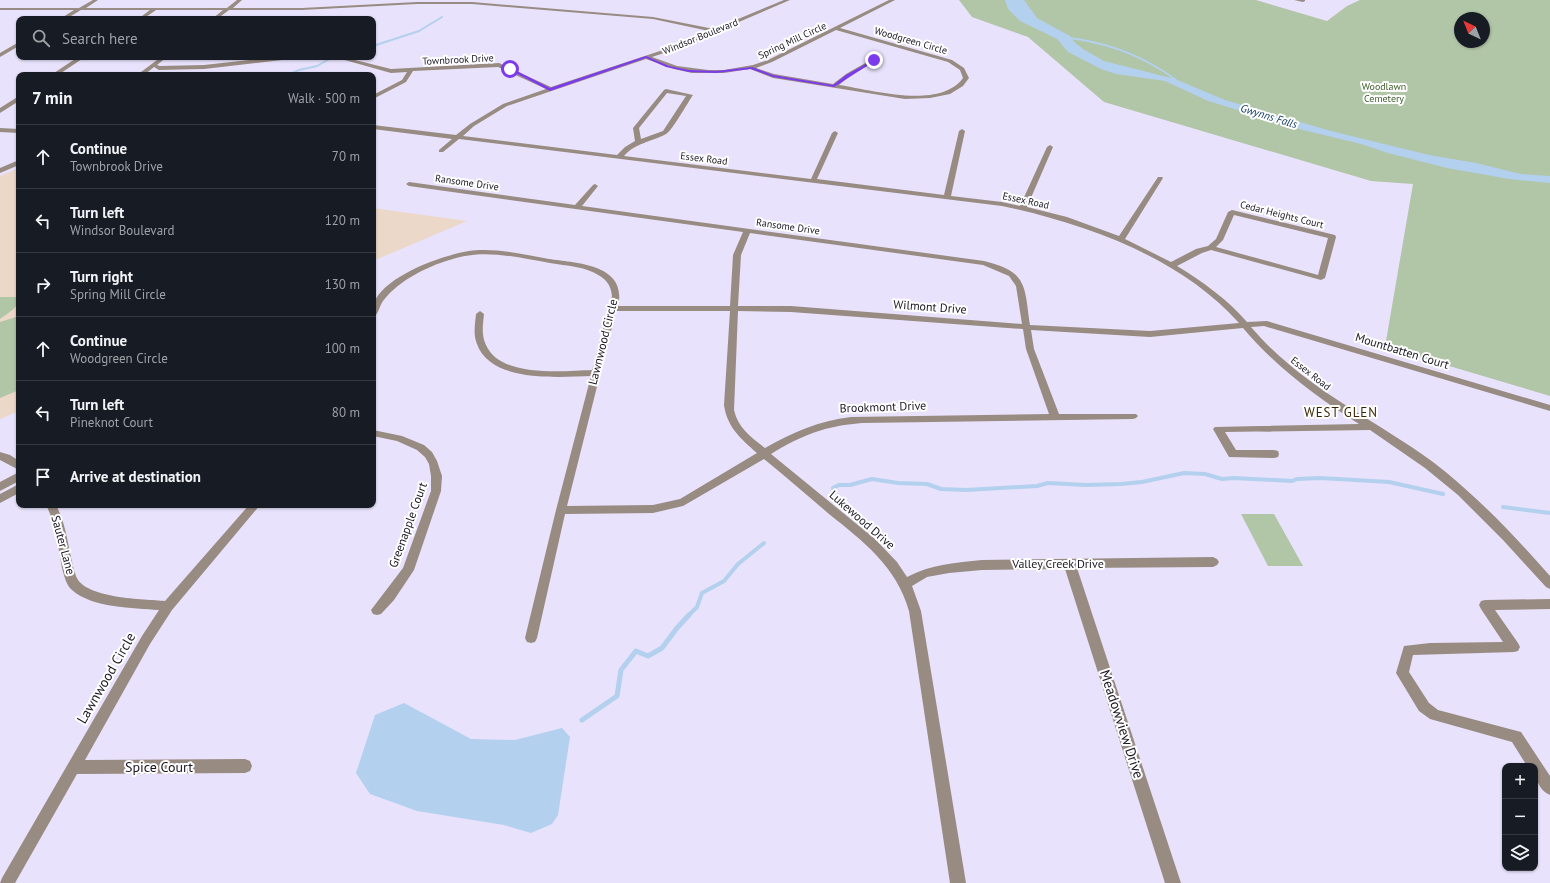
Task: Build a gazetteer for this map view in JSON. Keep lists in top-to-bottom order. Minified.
{"streets":{"street":["Windsor Boulevard","Spring Mill Circle","Woodgreen Circle","Townbrook Drive","Essex Road","Ransome Drive","Cedar Heights Court","Wilmont Drive","Lawnwood Circle","Mountbatten Court","Brookmont Drive","Lukewood Drive","Greenapple Court","Sauter Lane","Valley Creek Drive","Meadowview Drive","Spice Court"]},"crossings":[["Windsor Boulevard","Spring Mill Circle"],["Windsor Boulevard","Townbrook Drive"],["Windsor Boulevard","Essex Road"],["Spring Mill Circle","Woodgreen Circle"],["Essex Road","Wilmont Drive"],["Essex Road","Mountbatten Court"],["Ransome Drive","Wilmont Drive"],["Ransome Drive","Brookmont Drive"],["Ransome Drive","Lukewood Drive"],["Wilmont Drive","Lawnwood Circle"],["Wilmont Drive","Mountbatten Court"],["Wilmont Drive","Lukewood Drive"],["Lawnwood Circle","Brookmont Drive"],["Lawnwood Circle","Sauter Lane"],["Lawnwood Circle","Spice Court"],["Brookmont Drive","Lukewood Drive"],["Lukewood Drive","Valley Creek Drive"],["Valley Creek Drive","Meadowview Drive"]],"districts":["WEST GLEN"],"water":["Gwynns Falls"],"parks":["Woodlawn Cemetery"],"north":"top left","page":{"search":"Search here","heading":["7 min","Walk · 500 m"],"list":[["Continue","Townbrook Drive","70 m"],["Turn left","Windsor Boulevard","120 m"],["Turn right","Spring Mill Circle","130 m"],["Continue","Woodgreen Circle","100 m"],["Turn left","Pineknot Court","80 m"],"Arrive at destination"],"map_buttons":["+","−"]}}
